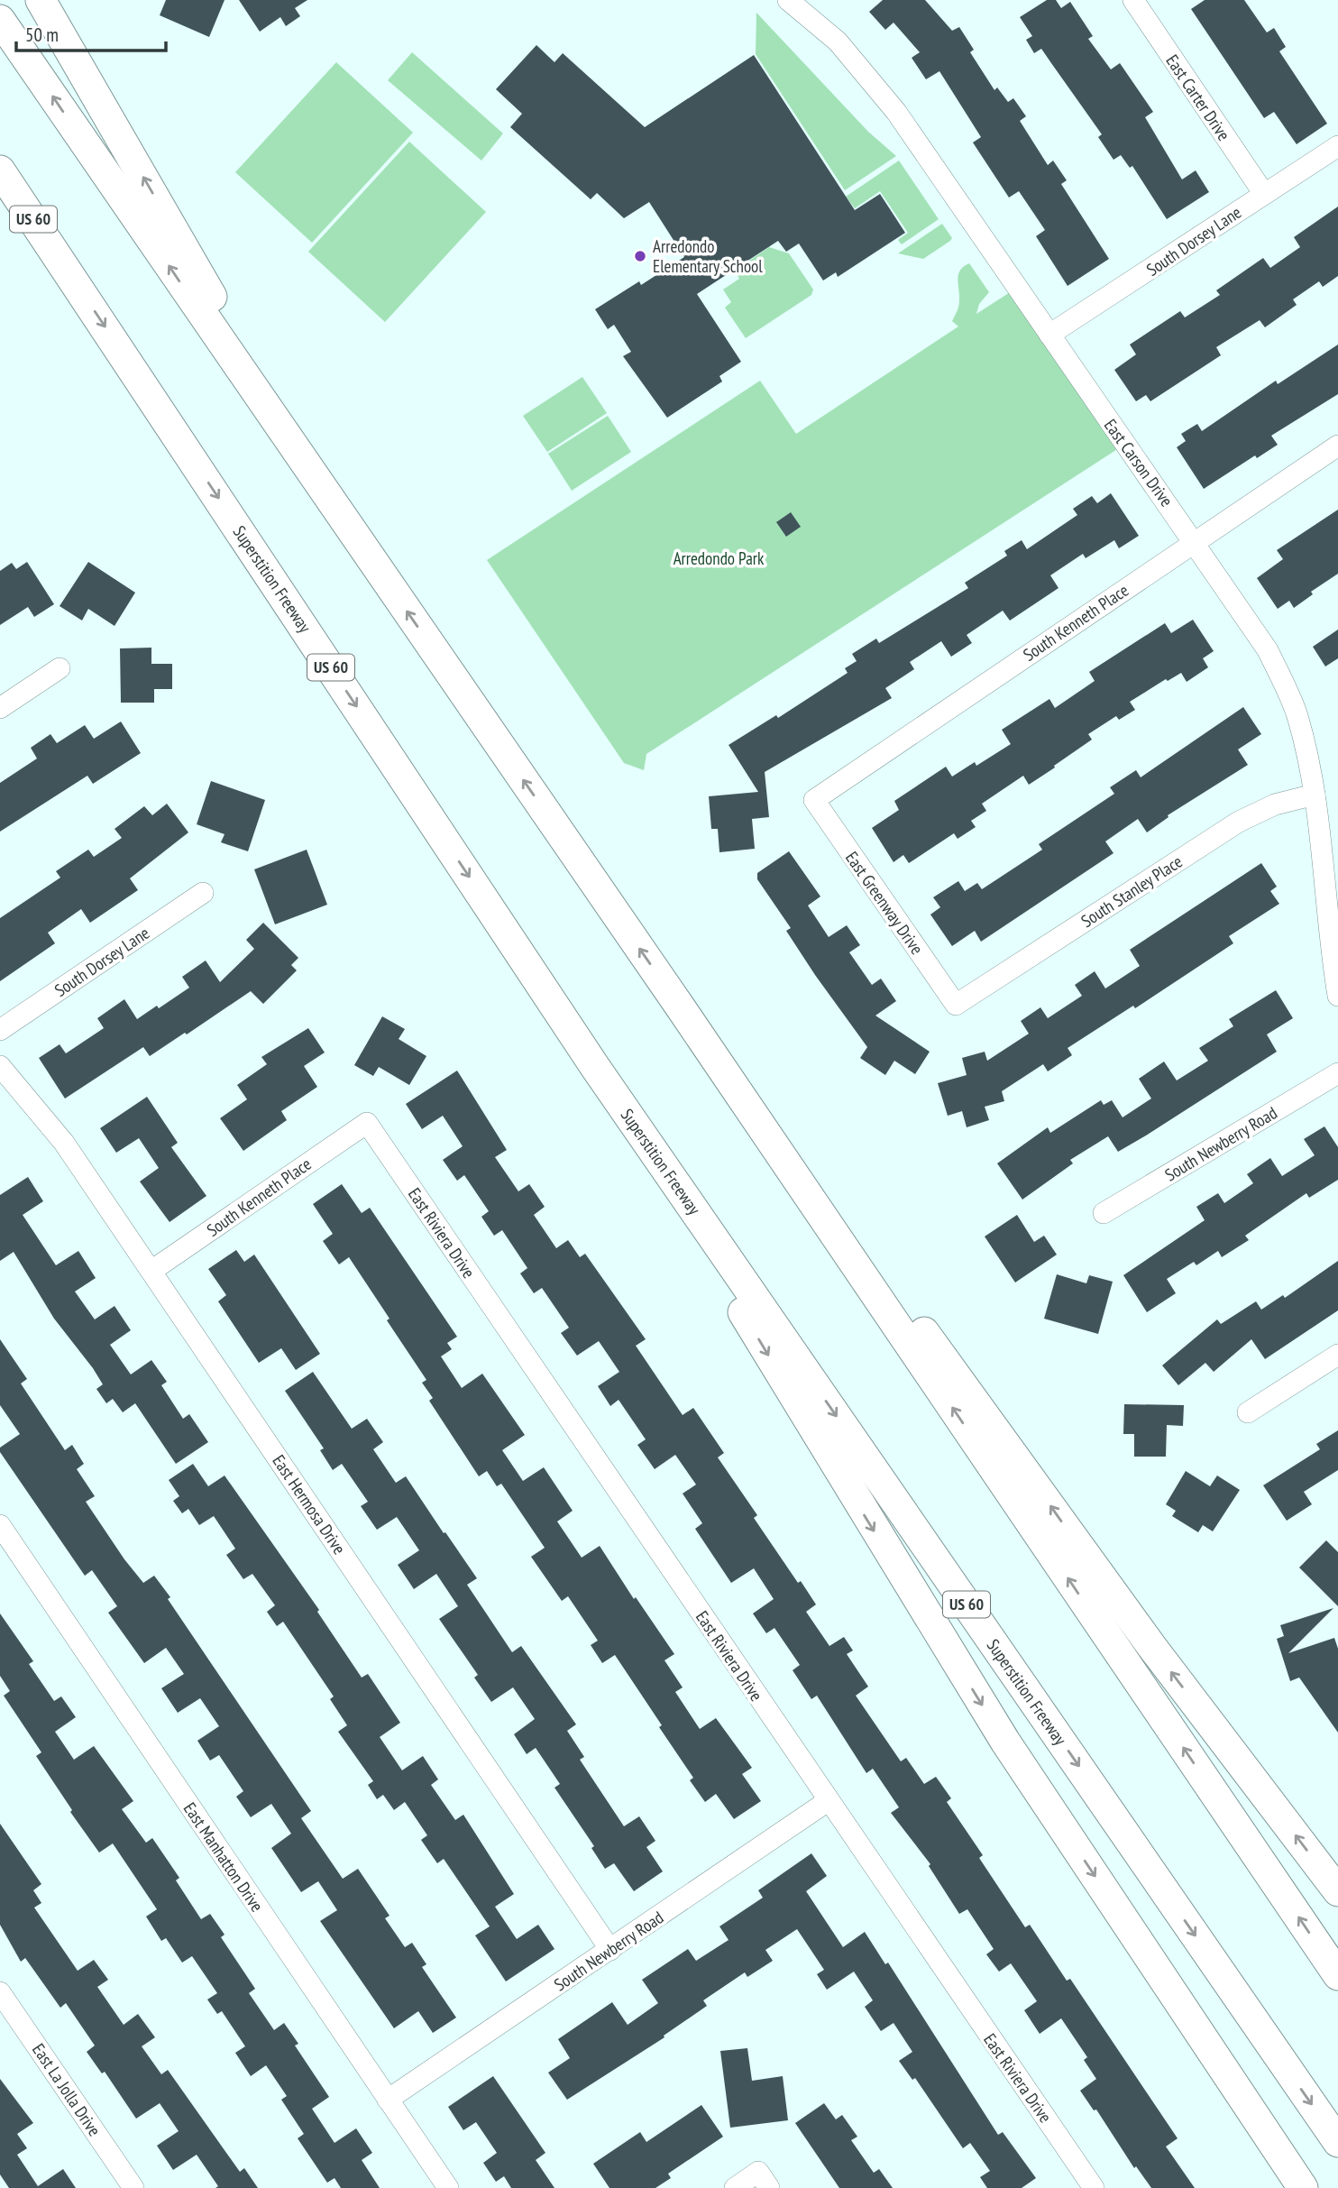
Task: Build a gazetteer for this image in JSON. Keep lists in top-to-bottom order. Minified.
{"streets":{"highway":["US 60","Superstition Freeway"],"street":["East Carter Drive","South Dorsey Lane","East Carson Drive","South Kenneth Place","South Stanley Place","East Greenway Drive","South Newberry Road","East Riviera Drive","East Hermosa Drive","East Manhatton Drive","East La Jolla Drive"]},"crossings":[["East Carter Drive","South Dorsey Lane"],["South Dorsey Lane","East Carson Drive"],["East Carson Drive","South Kenneth Place"],["East Carson Drive","South Stanley Place"],["South Kenneth Place","East Greenway Drive"],["South Kenneth Place","East Riviera Drive"],["South Kenneth Place","East Hermosa Drive"],["South Stanley Place","East Greenway Drive"],["South Newberry Road","East Riviera Drive"],["South Newberry Road","East Hermosa Drive"],["South Newberry Road","East Manhatton Drive"]],"parks":["Arredondo Park"],"places":["Arredondo Elementary School"],"scale_bar":"50 m"}
